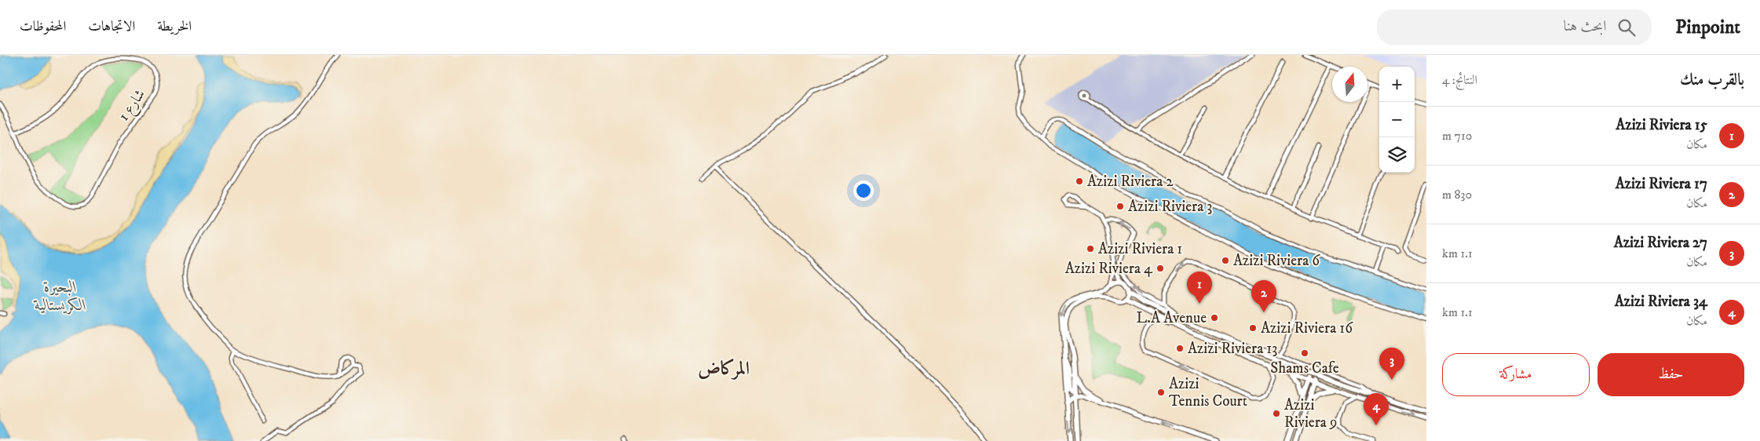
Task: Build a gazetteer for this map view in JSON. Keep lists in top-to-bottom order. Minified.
{"streets":{"street":["شارع 1"]},"districts":["المركاض"],"water":["البحيرة الكريستالية"],"places":["Azizi Riviera 2","Azizi Riviera 3","Azizi Riviera 1","Azizi Riviera 6","Azizi Riviera 4","L.A Avenue","Azizi Riviera 16","Azizi Riviera 13","Shams Cafe","Azizi Tennis Court","Azizi Riviera 9"],"north":"top","page":{"header":"Pinpoint","search":"ابحث هنا","nav":["الخريطة","الاتجاهات","المحفوظات"],"heading":["بالقرب منك","النتائج: 4"],"map_buttons":["+","−"],"list":[{"mark":"1","name":"Azizi Riviera 15","note":"مكان","value":"710 m"},{"mark":"2","name":"Azizi Riviera 17","note":"مكان","value":"830 m"},{"mark":"3","name":"Azizi Riviera 27","note":"مكان","value":"1.1 km"},{"mark":"4","name":"Azizi Riviera 34","note":"مكان","value":"1.1 km"}],"pins":["1","2","3","4"],"buttons":["حفظ","مشاركة"]}}
